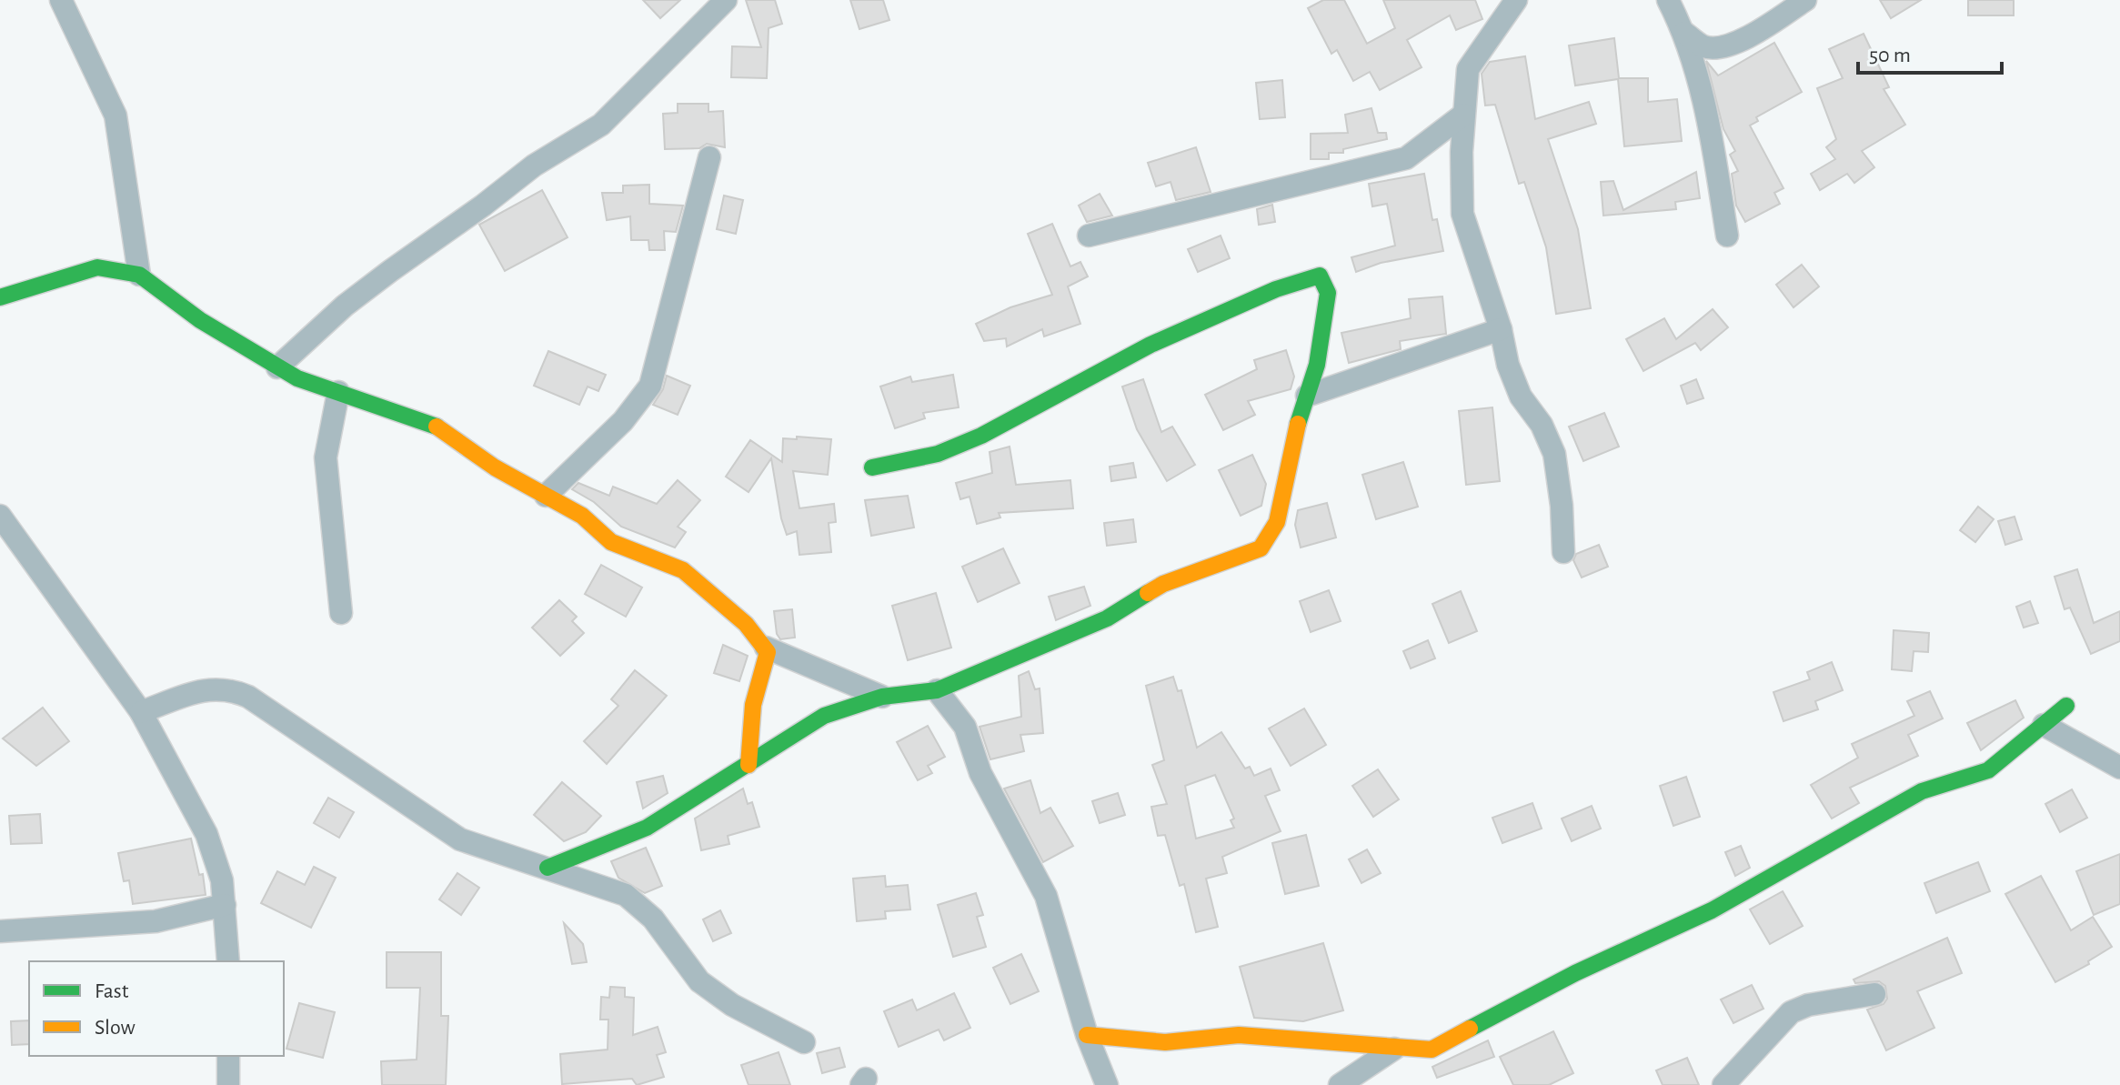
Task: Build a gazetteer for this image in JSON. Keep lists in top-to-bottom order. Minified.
{"legend":["Fast","Slow"],"scale_bar":"50 m"}
